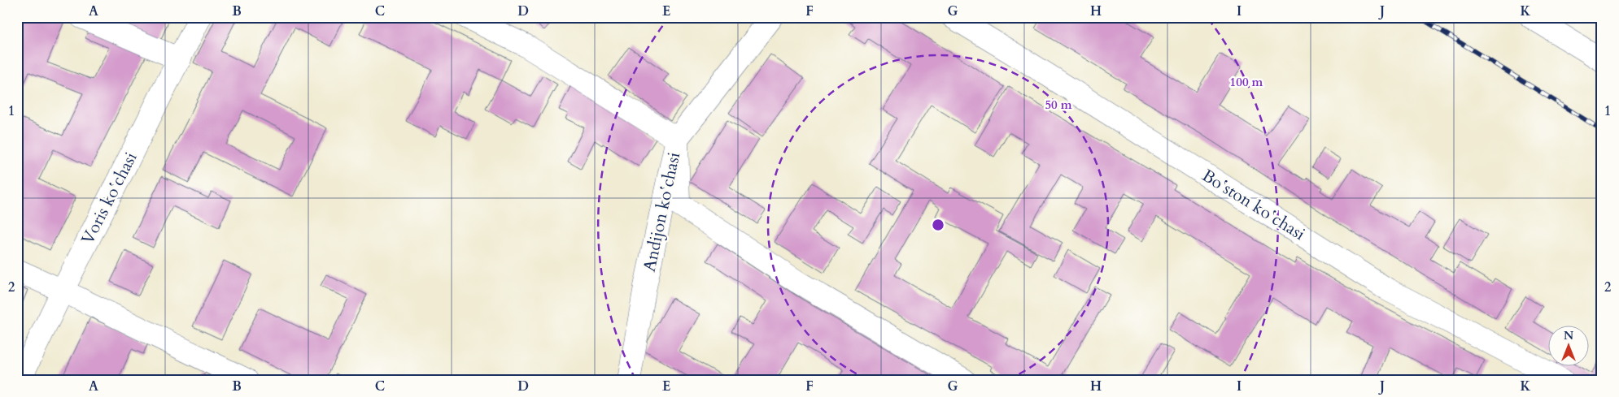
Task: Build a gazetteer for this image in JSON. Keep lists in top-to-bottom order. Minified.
{"streets":{"street":["Voris koʻchasi","Boʻston koʻchasi","Andijon koʻchasi"]},"north":"top","grid":{"columns":["A","B","C","D","E","F","G","H","I","J","K"],"rows":["1","2"]},"rings":["100 m","50 m"]}
